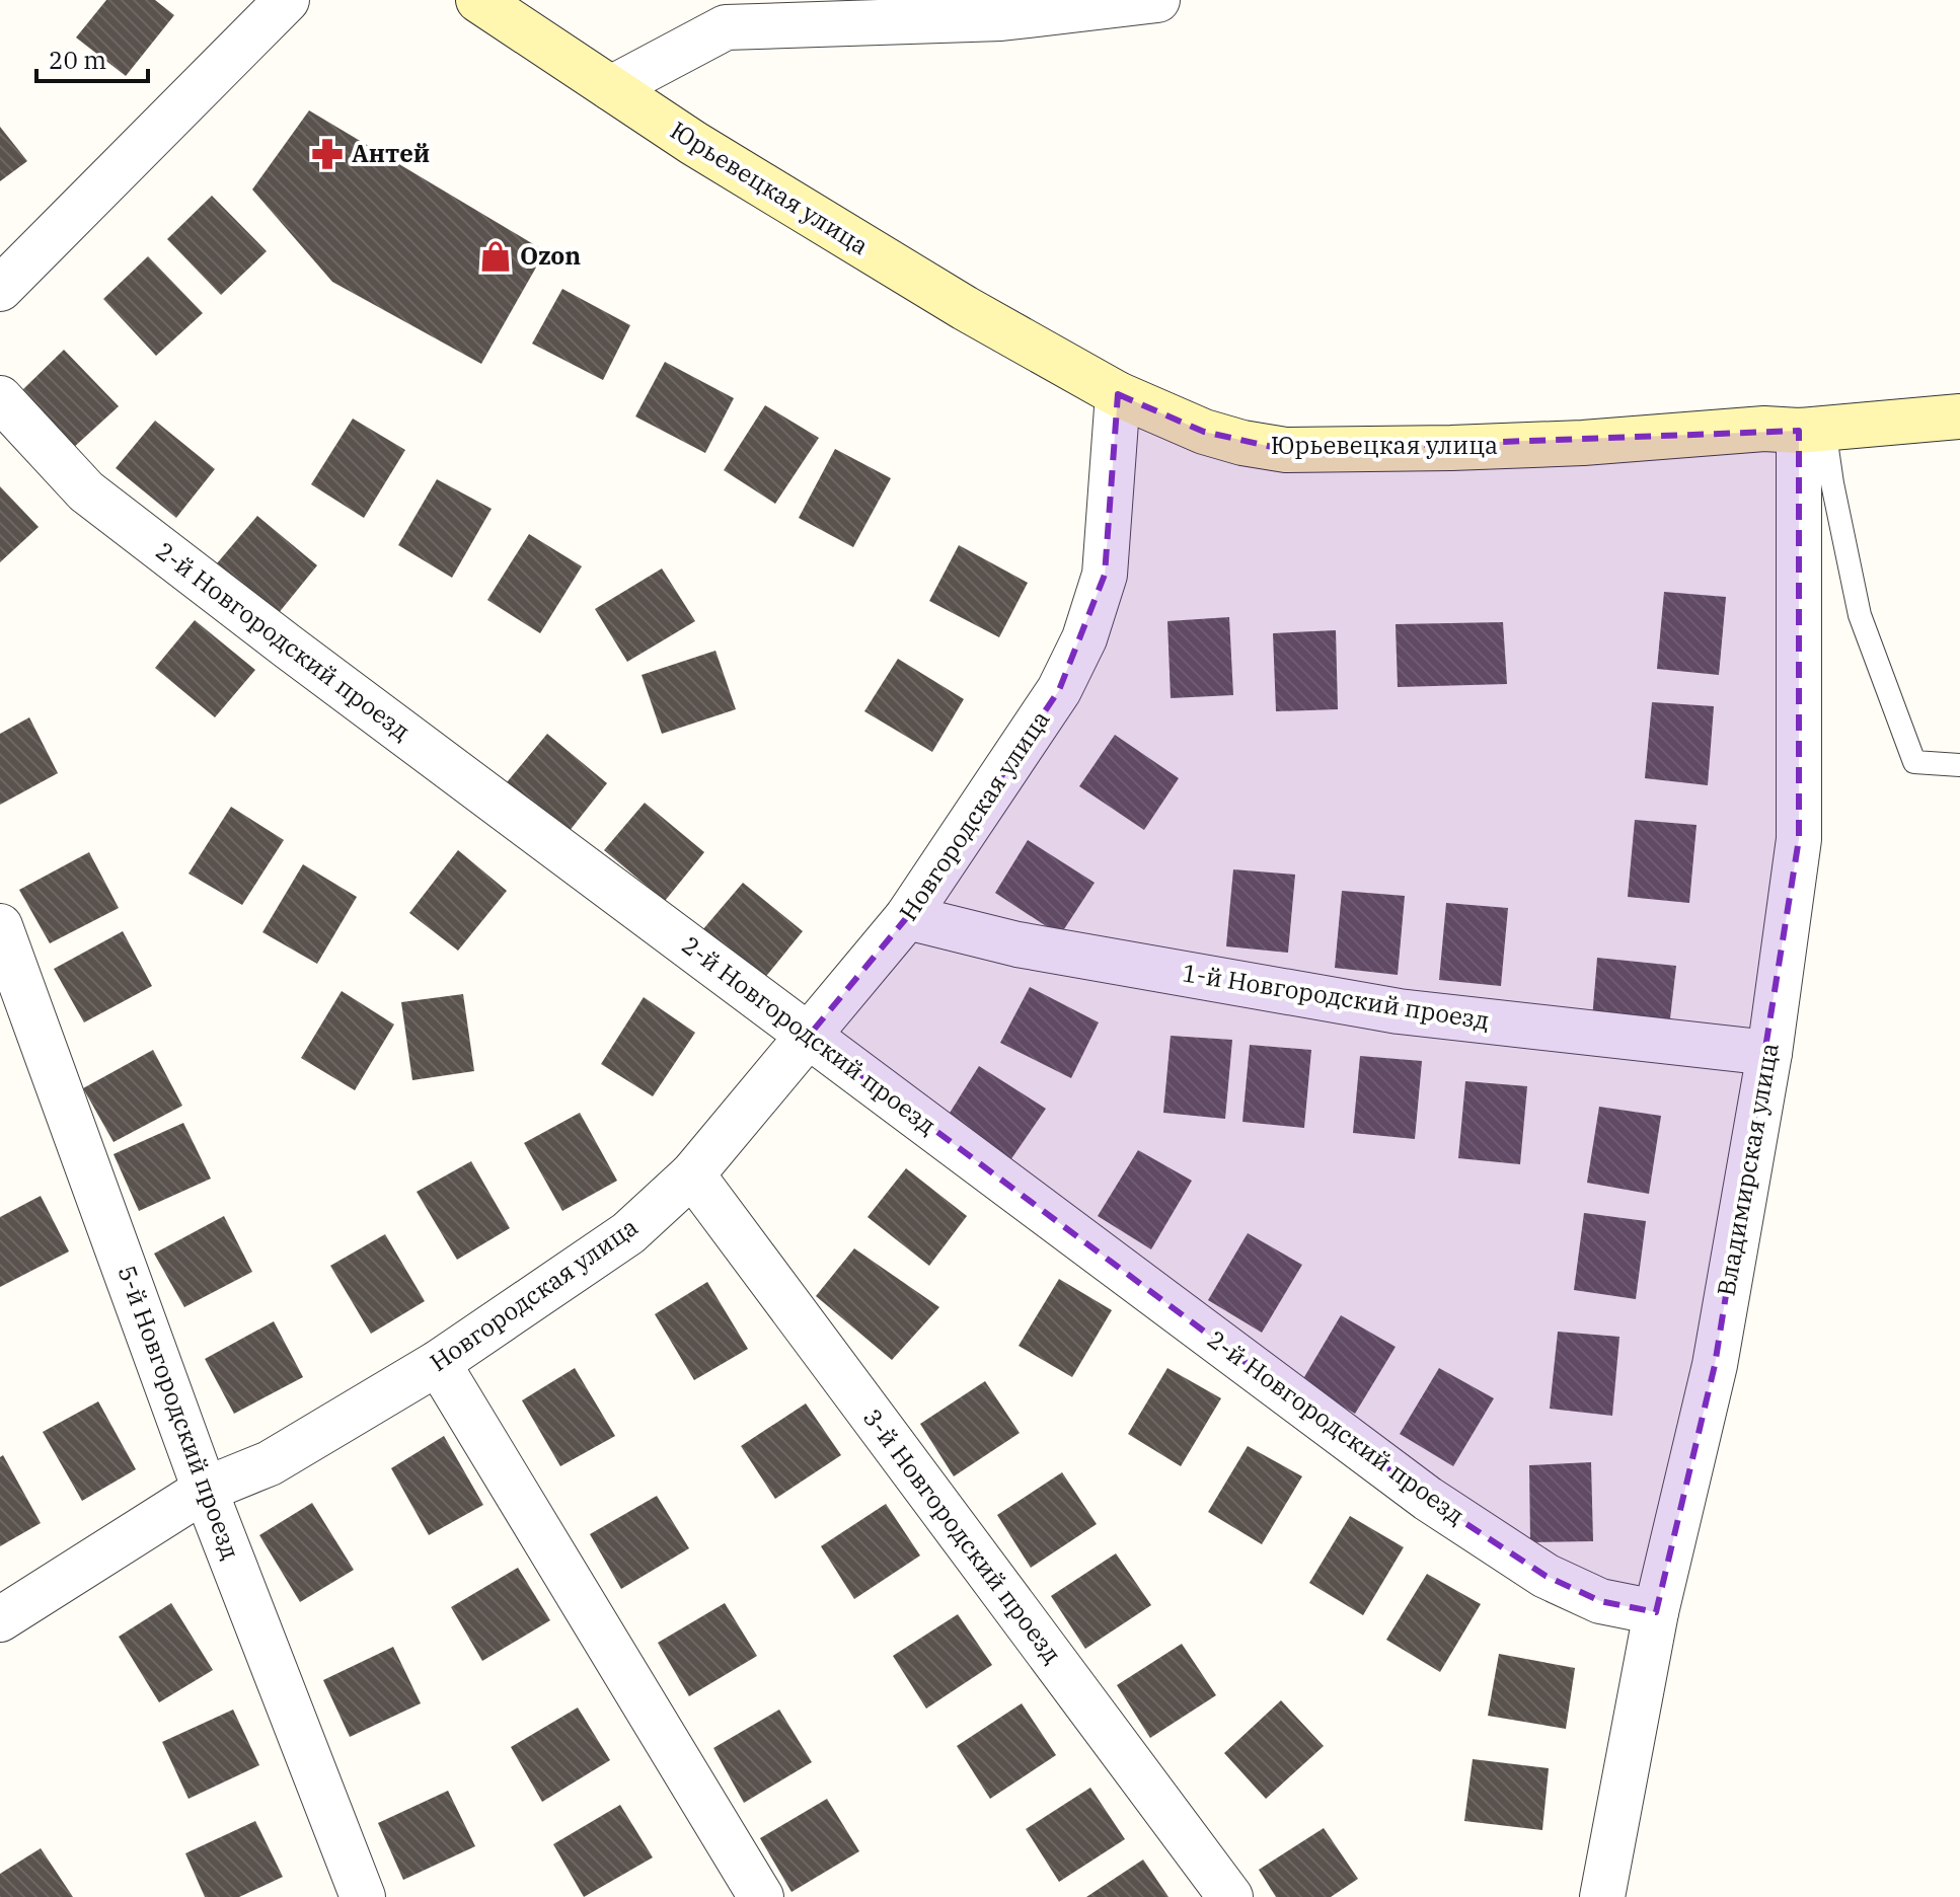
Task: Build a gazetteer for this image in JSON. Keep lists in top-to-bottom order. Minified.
{"streets":{"main road":["Юрьевецкая улица"],"street":["2-й Новгородский проезд","Новгородская улица","1-й Новгородский проезд","Владимирская улица","5-й Новгородский проезд","3-й Новгородский проезд"]},"crossings":[["Юрьевецкая улица","Новгородская улица"],["Юрьевецкая улица","Владимирская улица"],["2-й Новгородский проезд","Новгородская улица"],["2-й Новгородский проезд","Владимирская улица"],["Новгородская улица","1-й Новгородский проезд"],["Новгородская улица","5-й Новгородский проезд"],["Новгородская улица","3-й Новгородский проезд"],["1-й Новгородский проезд","Владимирская улица"]],"places":{"pharmacy":["Антей"],"shop":["Ozon"]},"scale_bar":"20 m"}
